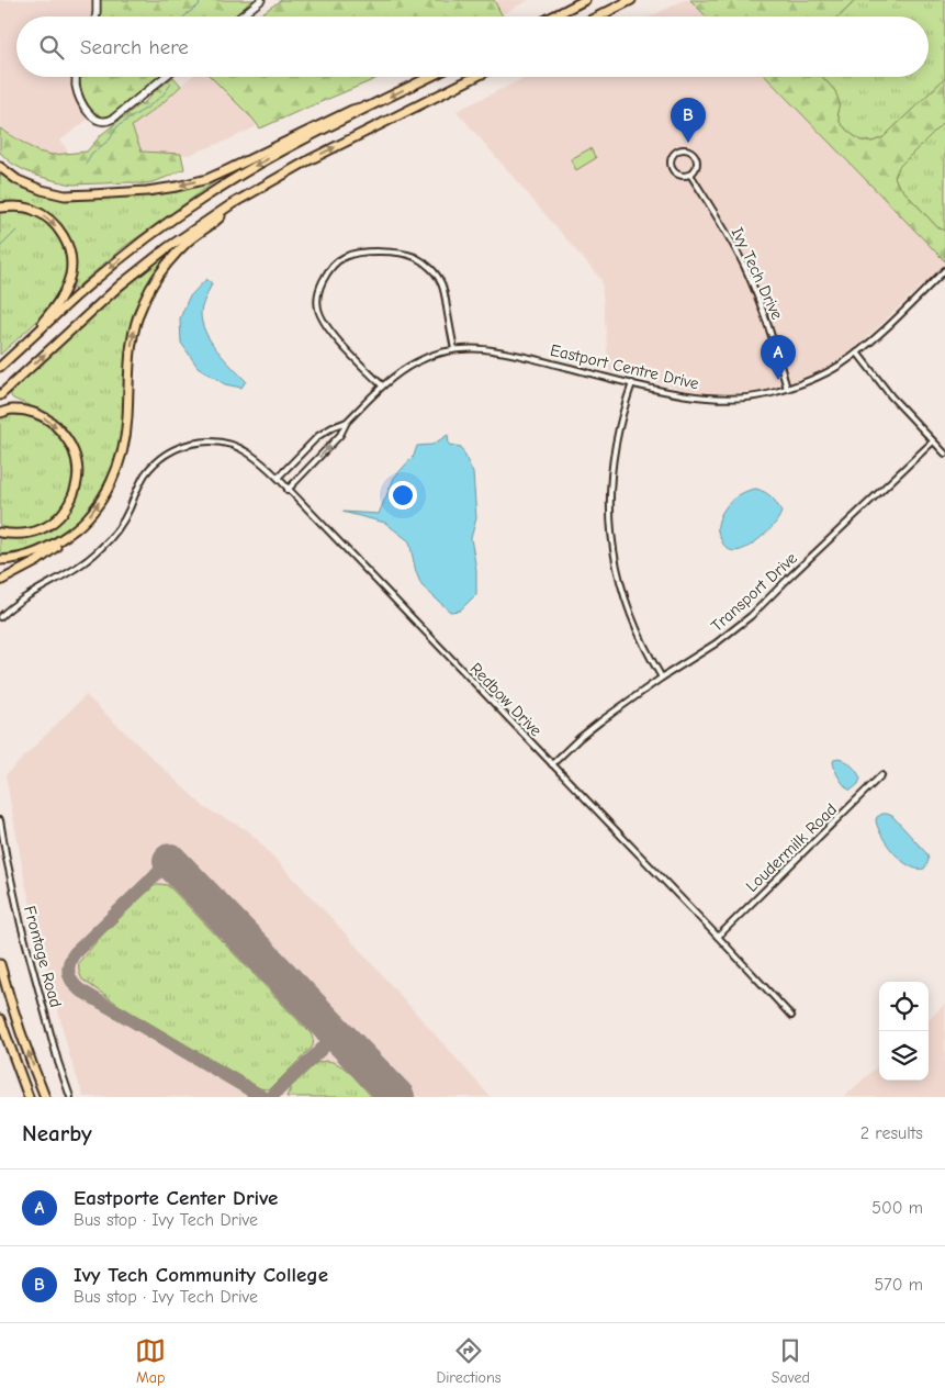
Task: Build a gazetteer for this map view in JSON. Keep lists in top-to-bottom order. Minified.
{"streets":{"street":["Ivy Tech Drive","Eastport Centre Drive","Transport Drive","Redbow Drive","Loudermilk Road","Frontage Road"]},"crossings":[["Ivy Tech Drive","Eastport Centre Drive"],["Eastport Centre Drive","Redbow Drive"],["Transport Drive","Redbow Drive"],["Redbow Drive","Loudermilk Road"]],"page":{"search":"Search here","pins":["B","A"],"heading":["Nearby","2 results"],"list":[{"mark":"A","name":"Eastporte Center Drive","note":"Bus stop · Ivy Tech Drive","value":"500 m"},{"mark":"B","name":"Ivy Tech Community College","note":"Bus stop · Ivy Tech Drive","value":"570 m"}],"nav":["Map","Directions","Saved"]}}
